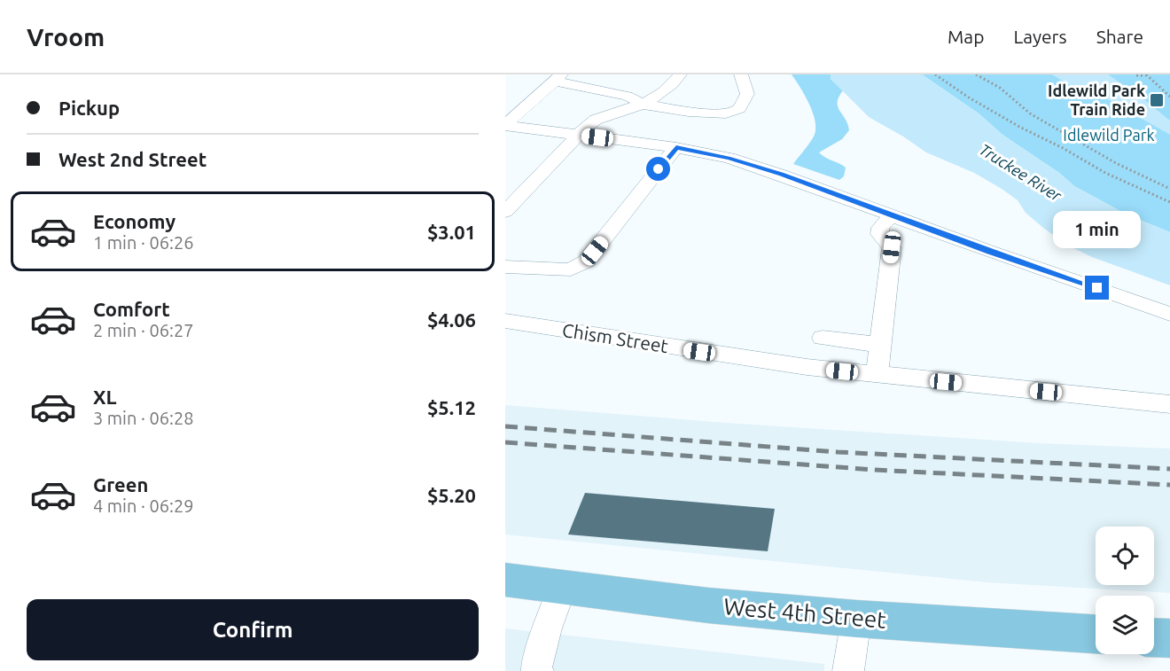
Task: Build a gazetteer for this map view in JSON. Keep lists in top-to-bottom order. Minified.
{"streets":{"main road":["West 4th Street"],"street":["Chism Street"]},"water":["Truckee River"],"parks":["Idlewild Park"],"places":{"transit":["Idlewild Park Train Ride"]},"page":{"header":"Vroom","nav":["Map","Layers","Share"],"banner":["Pickup","West 2nd Street"],"list":[{"name":"Economy","note":"1 min · 06:26","value":"$3.01"},{"name":"Comfort","note":"2 min · 06:27","value":"$4.06"},{"name":"XL","note":"3 min · 06:28","value":"$5.12"},{"name":"Green","note":"4 min · 06:29","value":"$5.20"}],"bubble":"1 min","buttons":"Confirm"}}
